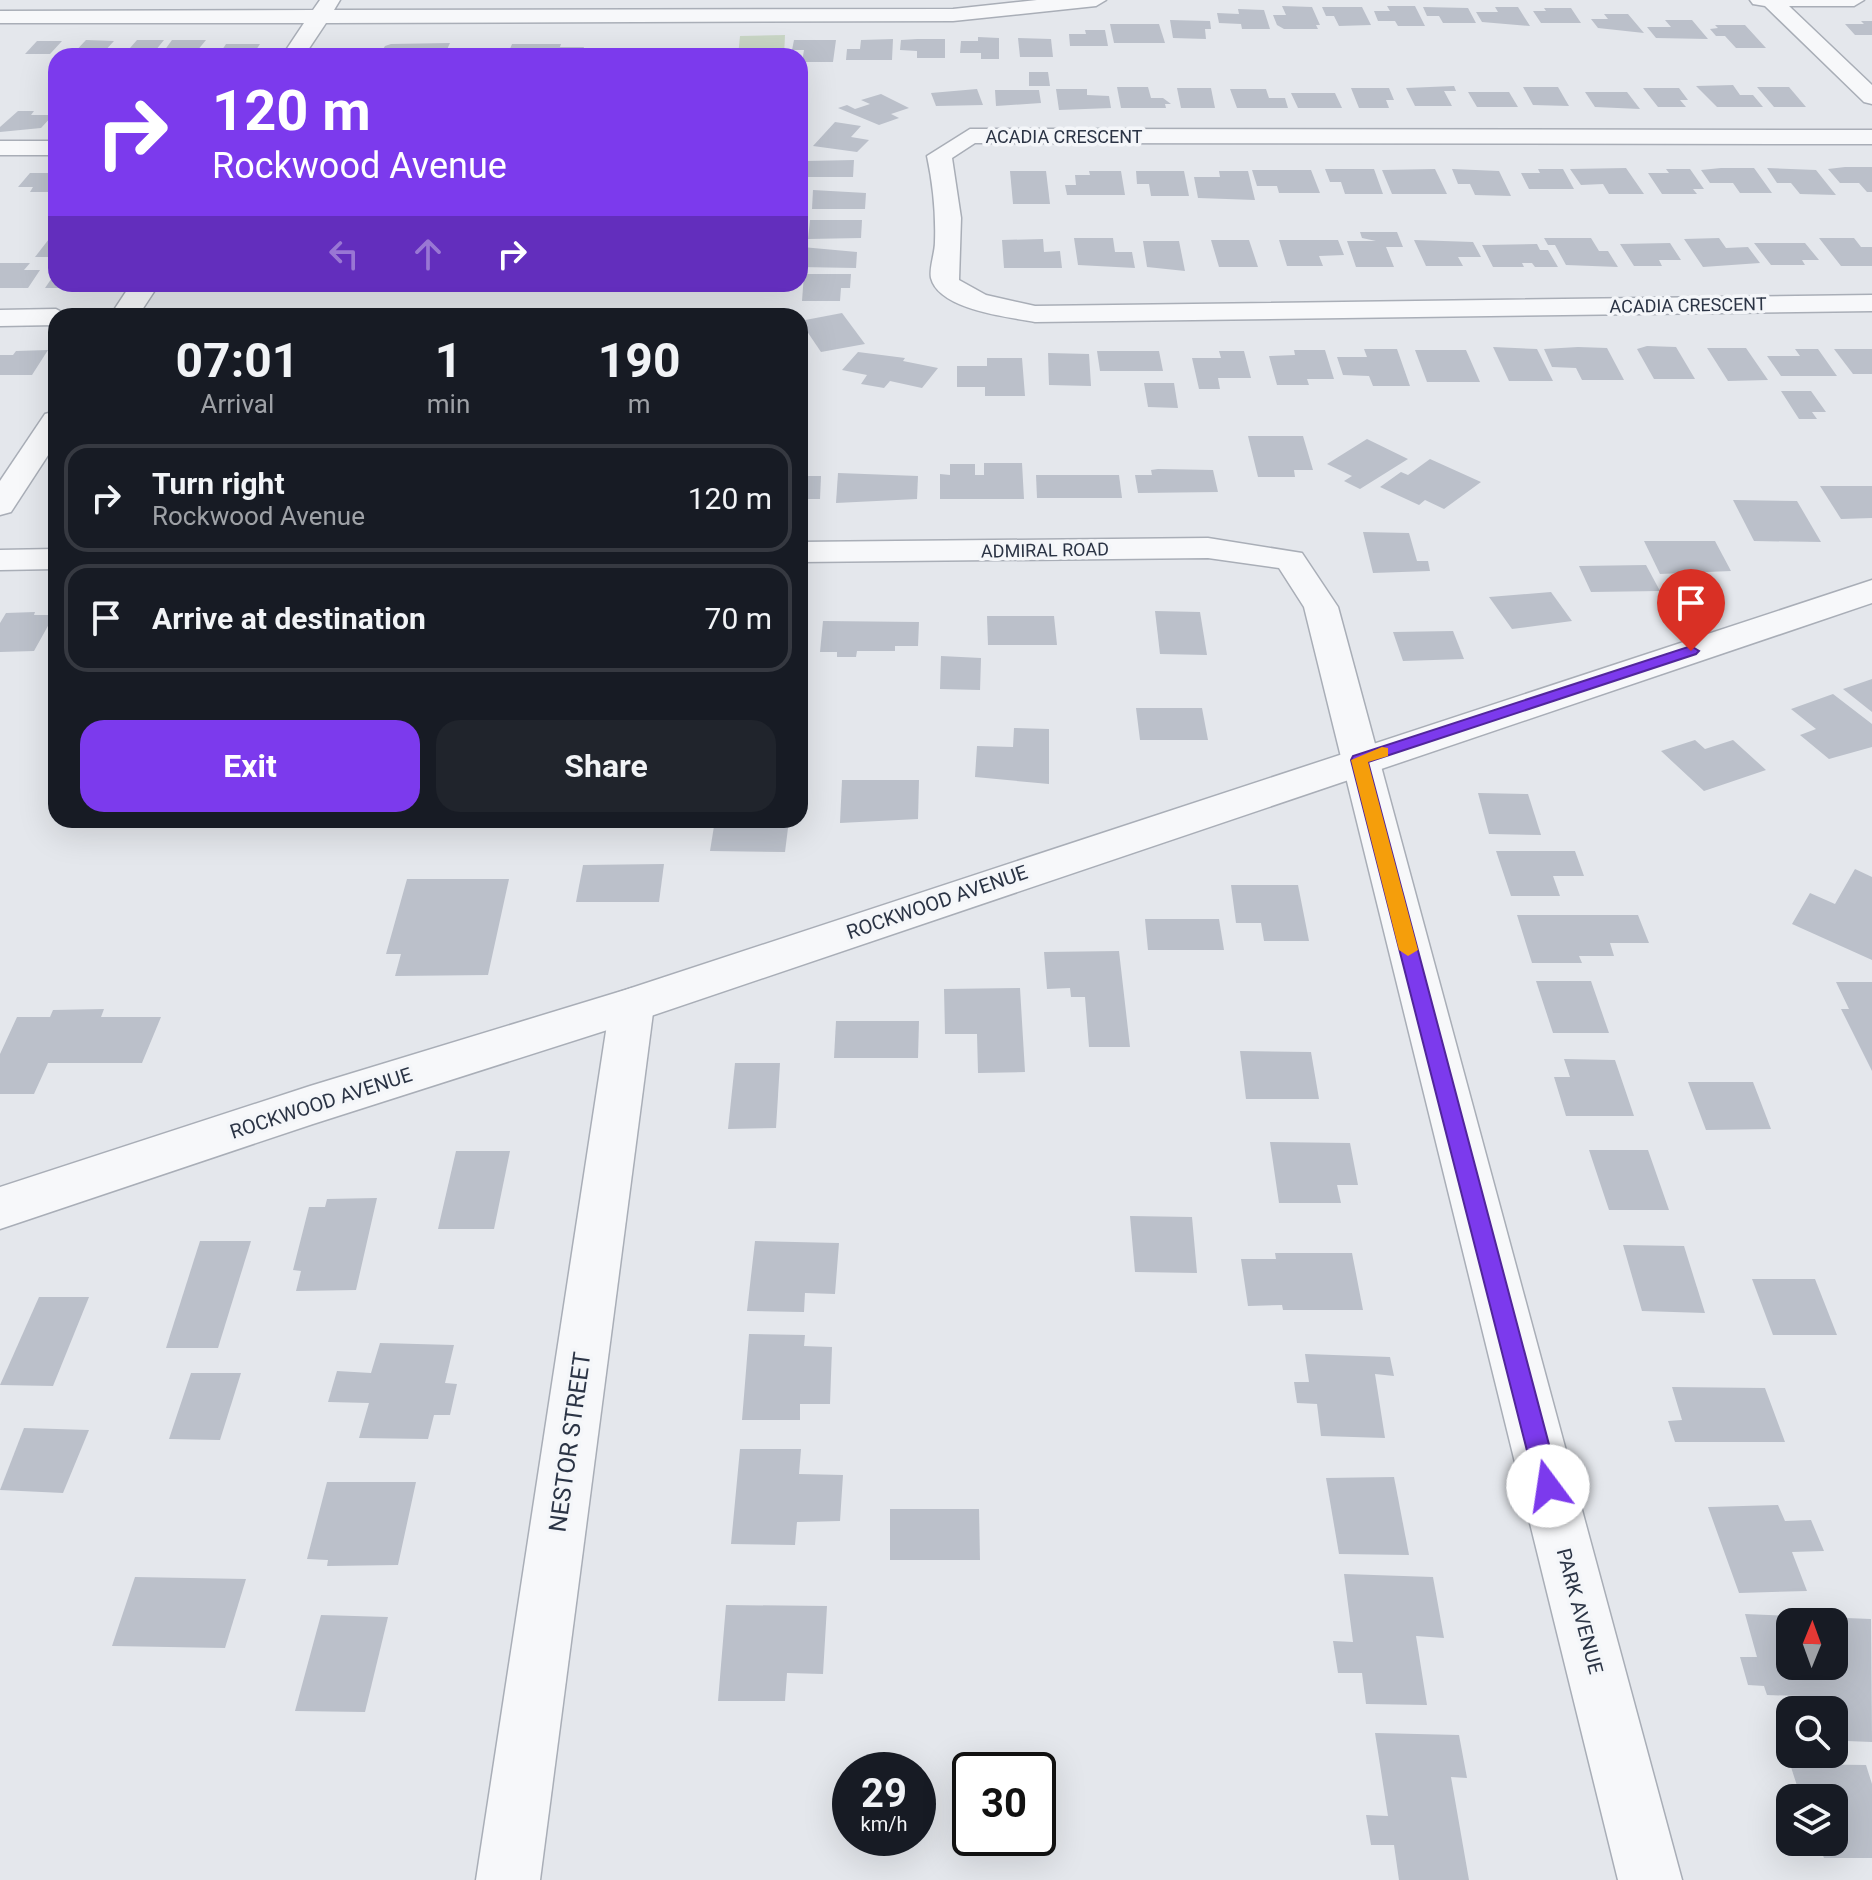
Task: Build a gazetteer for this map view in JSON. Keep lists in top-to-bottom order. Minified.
{"streets":{"street":["ACADIA CRESCENT","ADMIRAL ROAD","ROCKWOOD AVENUE","NESTOR STREET","PARK AVENUE"]},"crossings":[["ADMIRAL ROAD","PARK AVENUE"],["ROCKWOOD AVENUE","NESTOR STREET"],["ROCKWOOD AVENUE","PARK AVENUE"]],"north":"top","page":{"turn":["120 m","Rockwood Avenue"],"eta":["07:01","Arrival","1","min","190","m"],"list":[{"name":"Turn right","note":"Rockwood Avenue","value":"120 m"},{"name":"Arrive at destination","value":"70 m"}],"buttons":["Exit","Share"],"speed":"29 km/h","limit":"30"}}
